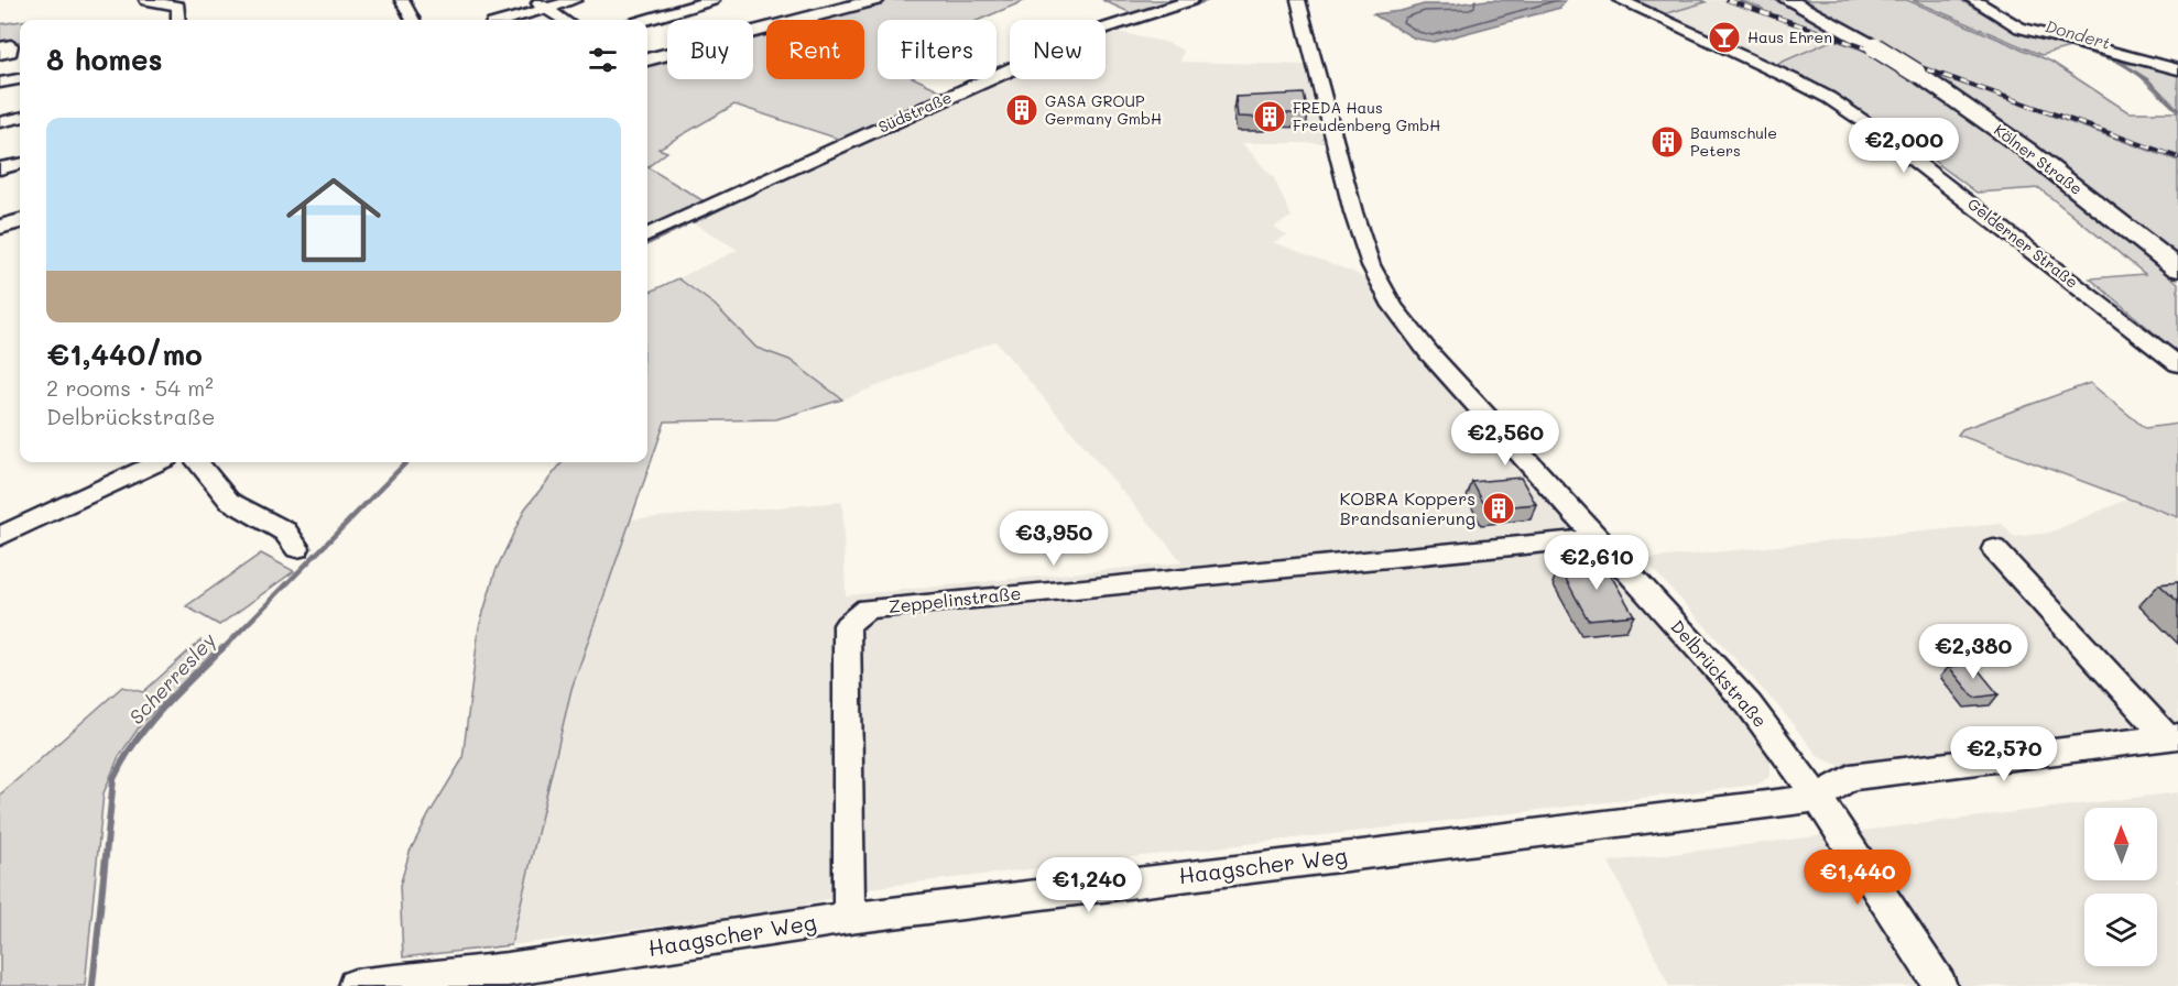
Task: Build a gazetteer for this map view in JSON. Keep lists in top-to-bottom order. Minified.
{"streets":{"main road":["Kölner Straße"],"street":["Südstraße","Gelderner Straße","Zeppelinstraße","Delbrückstraße","Haagscher Weg"]},"crossings":[["Zeppelinstraße","Delbrückstraße"],["Zeppelinstraße","Haagscher Weg"],["Delbrückstraße","Haagscher Weg"]],"water":["Dondert","Scherresley"],"places":{"bar":["Haus Ehren"],"building":["GASA GROUP Germany GmbH","FREDA Haus Freudenberg GmbH","Baumschule Peters","KOBRA Koppers Brandsanierung"]},"north":"top","page":{"chip":["Buy","Rent","Filters","New"],"heading":"8 homes","list":[{"name":"€1,440/mo","note":"2 rooms · 54 m² · Delbrückstraße"}],"price":["€2,000","€2,560","€3,950","€2,610","€2,380","€2,570","€1,440","€1,240"]}}
